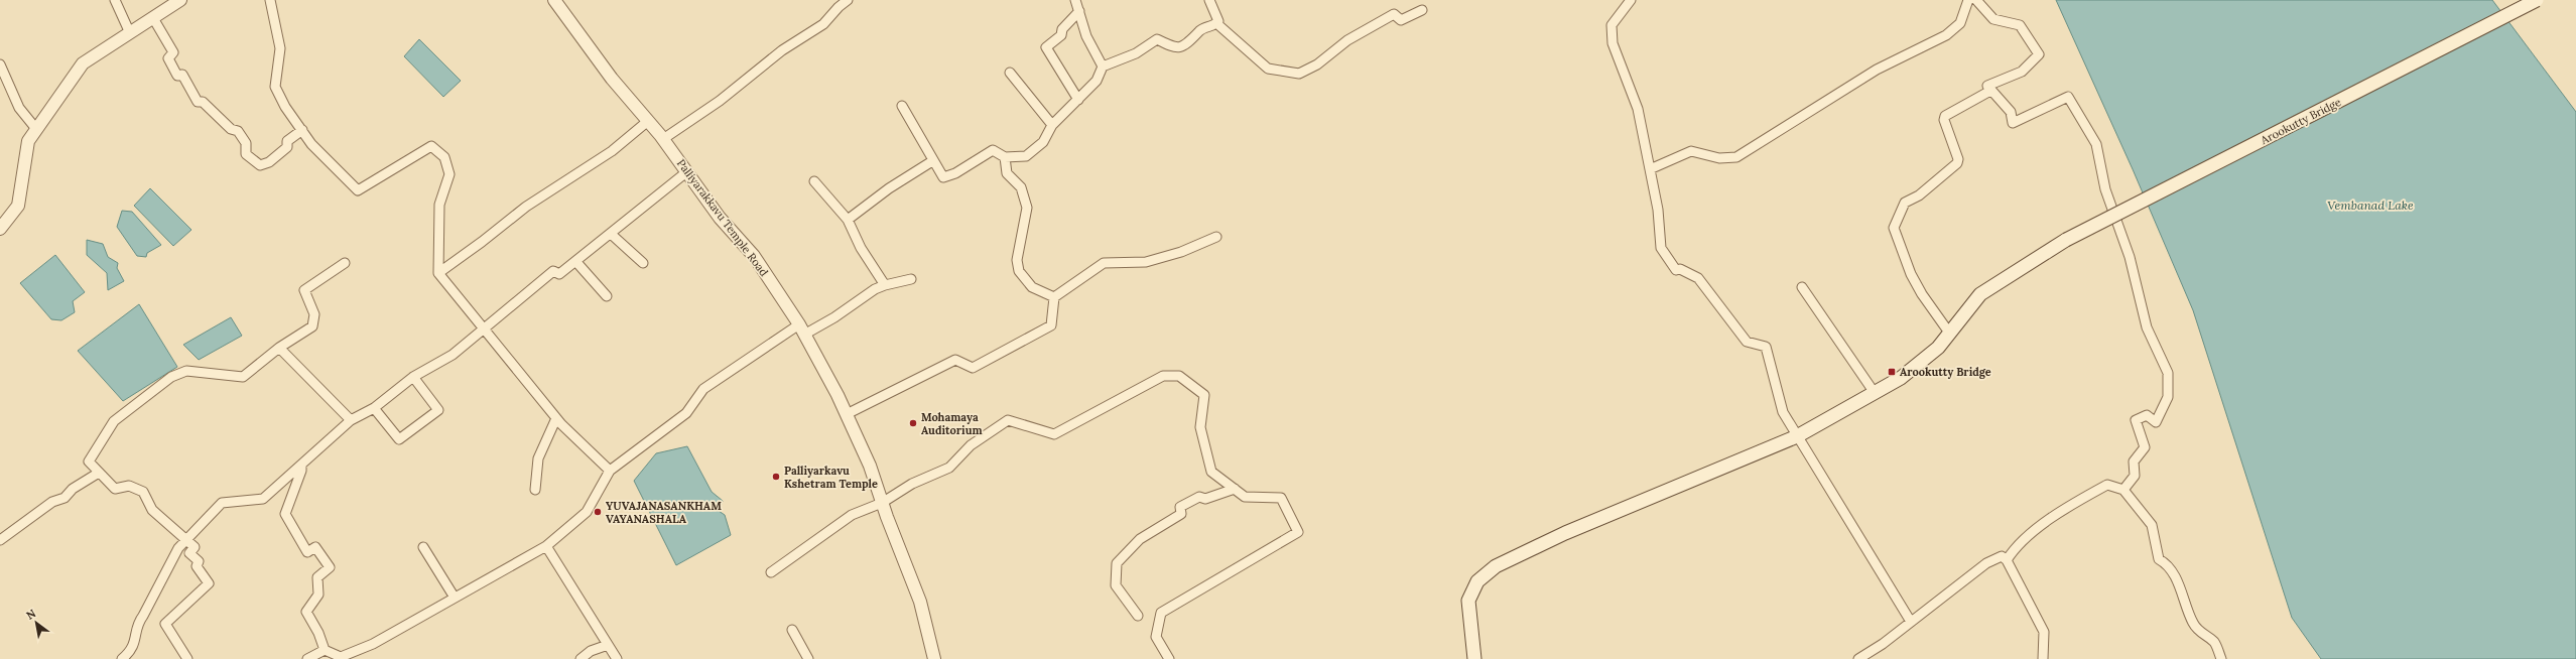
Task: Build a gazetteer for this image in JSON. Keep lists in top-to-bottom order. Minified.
{"streets":{"main road":["Arookutty Bridge"],"street":["Palliyarakkavu Temple Road"]},"water":["Vembanad Lake"],"places":{"transit":["Arookutty Bridge"],"other":["Mohamaya Auditorium","Palliyarkavu Kshetram Temple","YUVAJANASANKHAM VAYANASHALA"]},"north":"top left"}
